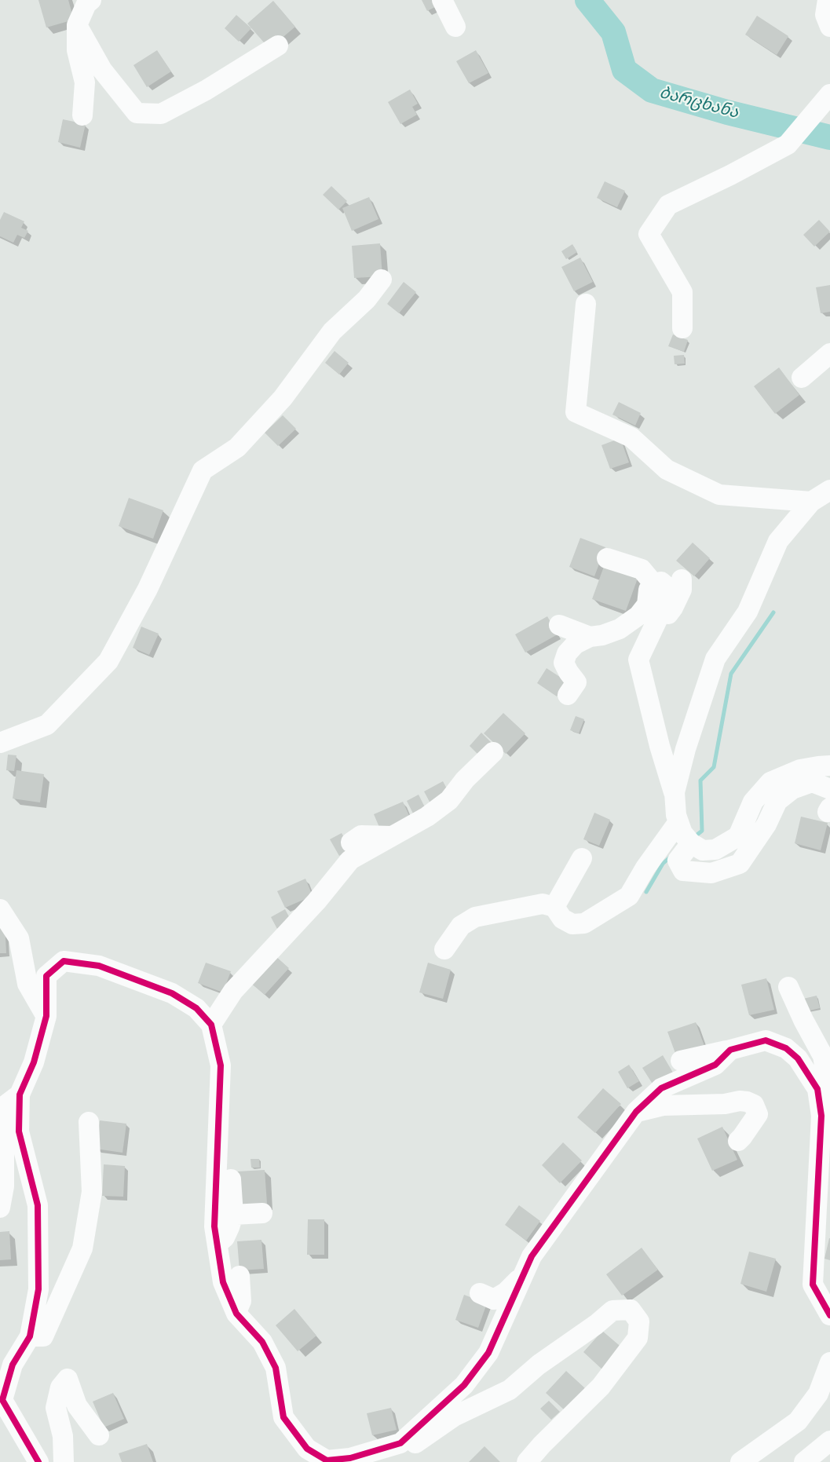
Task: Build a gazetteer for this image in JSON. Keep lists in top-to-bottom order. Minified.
{"water":["ბარცხანა"]}
